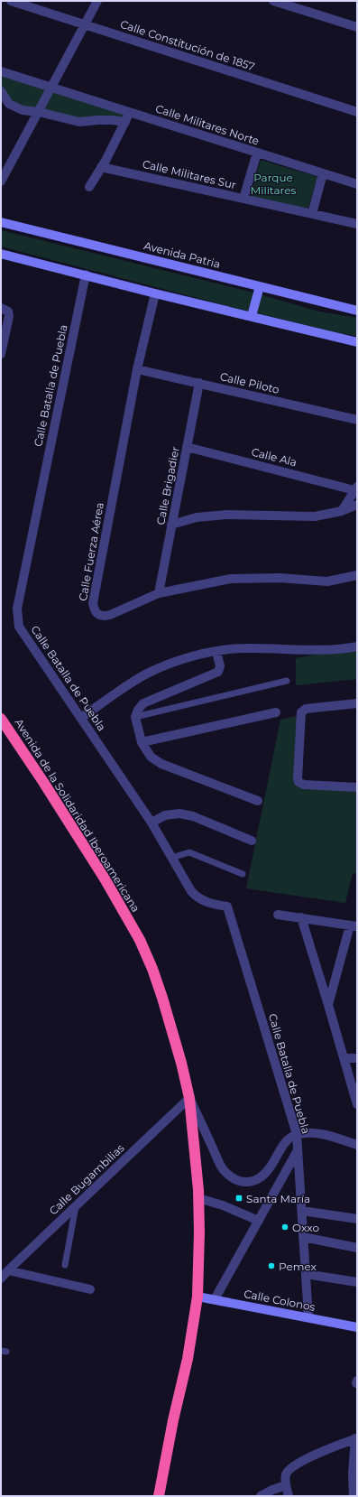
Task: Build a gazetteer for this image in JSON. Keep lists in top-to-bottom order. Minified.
{"streets":{"highway":["Avenida de la Solidaridad Iberoamericana"],"street":["Calle Constitución de 1857","Calle Militares Norte","Calle Militares Sur","Avenida Patria","Calle Piloto","Calle Batalla de Puebla","Calle Ala","Calle Brigadier","Calle Fuerza Aérea","Calle Bugambilias","Calle Colonos"]},"crossings":[["Calle Piloto","Calle Brigadier"],["Calle Piloto","Calle Fuerza Aérea"],["Calle Batalla de Puebla","Calle Colonos"],["Calle Ala","Calle Brigadier"],["Calle Brigadier","Calle Fuerza Aérea"],["Avenida de la Solidaridad Iberoamericana","Calle Bugambilias"],["Avenida de la Solidaridad Iberoamericana","Calle Colonos"]],"parks":["Parque Militares"],"places":{"transit":["Santa María"],"other":["Oxxo","Pemex"]}}
